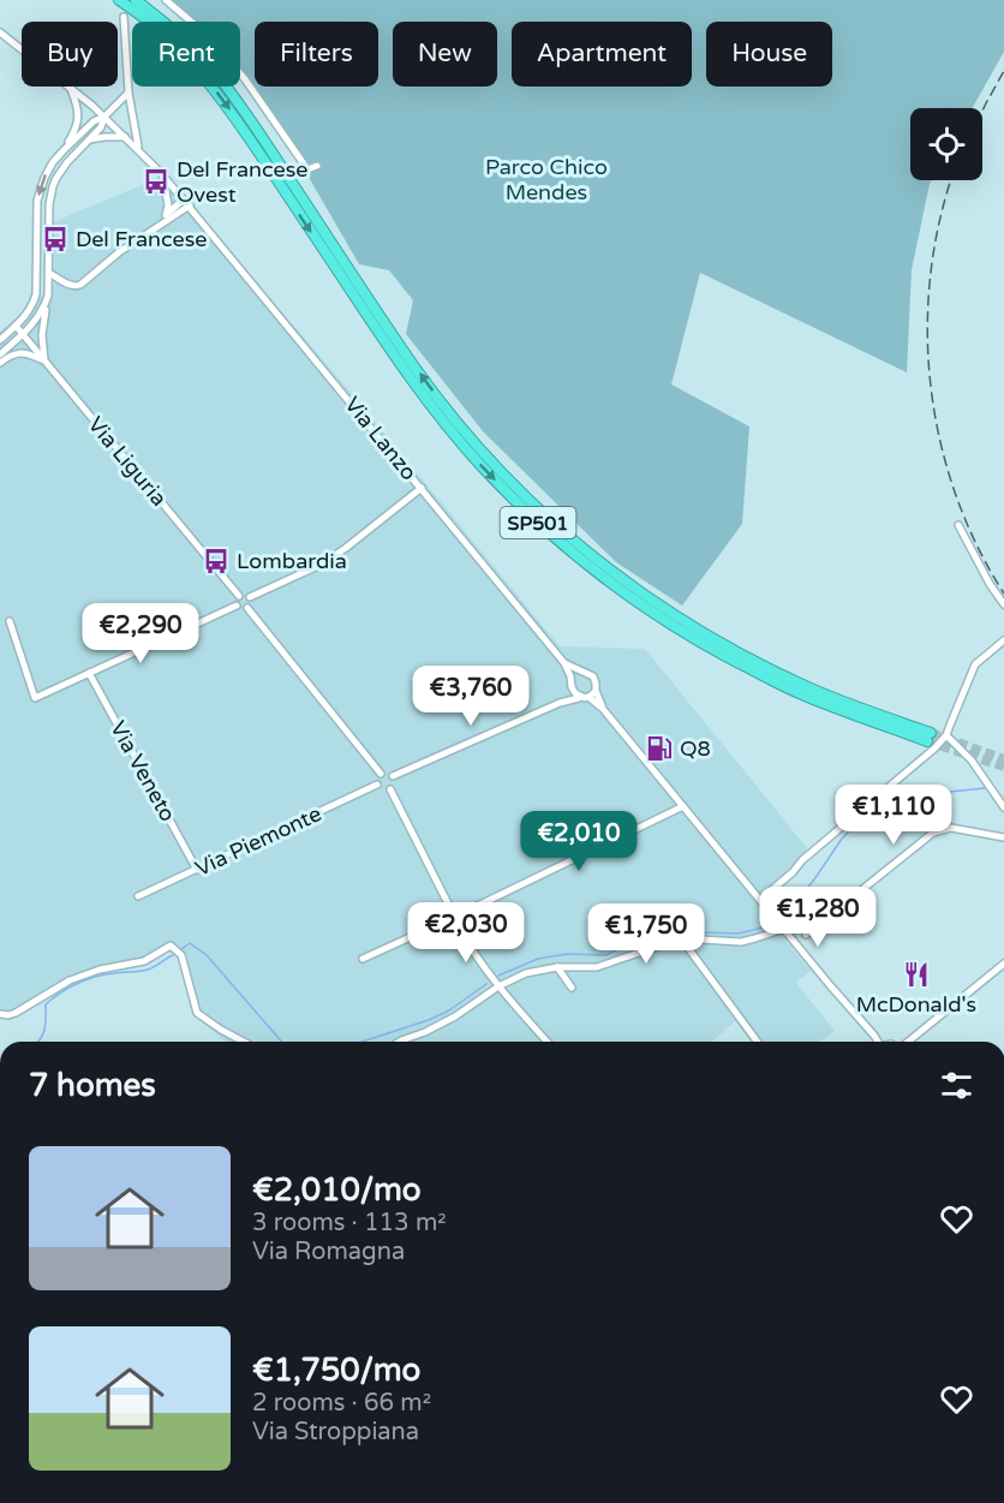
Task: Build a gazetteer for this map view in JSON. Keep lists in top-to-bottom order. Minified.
{"streets":{"highway":["SP501"],"street":["Via Lanzo","Via Liguria","Via Veneto","Via Piemonte"]},"crossings":[["Via Veneto","Via Piemonte"]],"parks":["Parco Chico Mendes"],"places":{"bus stop":["Del Francese Ovest","Del Francese","Lombardia"],"fuel station":["Q8"],"restaurant":["McDonald's"]},"page":{"chip":["Buy","Rent","Filters","New","Apartment","House"],"price":["€2,290","€3,760","€1,110","€2,010","€1,280","€2,030","€1,750"],"heading":"7 homes","list":[{"name":"€2,010/mo","note":"3 rooms · 113 m² · Via Romagna"},{"name":"€1,750/mo","note":"2 rooms · 66 m² · Via Stroppiana"}]}}
